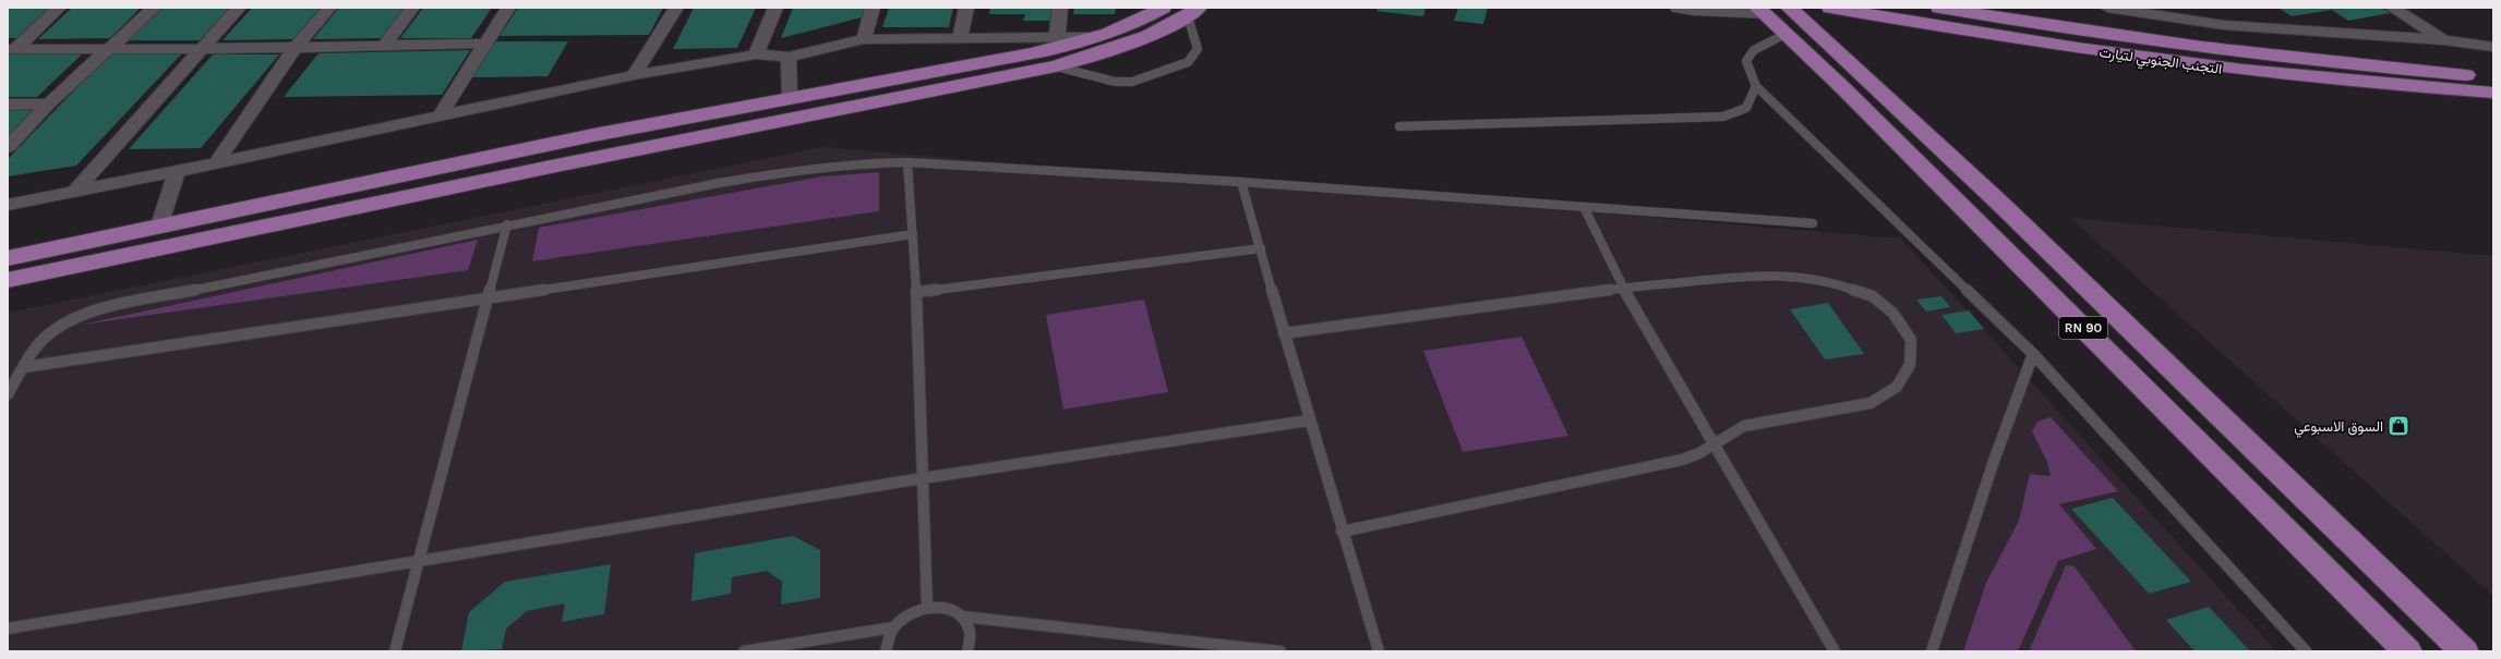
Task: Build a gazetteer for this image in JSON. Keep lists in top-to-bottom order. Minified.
{"streets":{"highway":["التجنب الجنوبي لتيارت","RN 90"]},"places":{"shop":["السوق الاسبوعي"]}}
